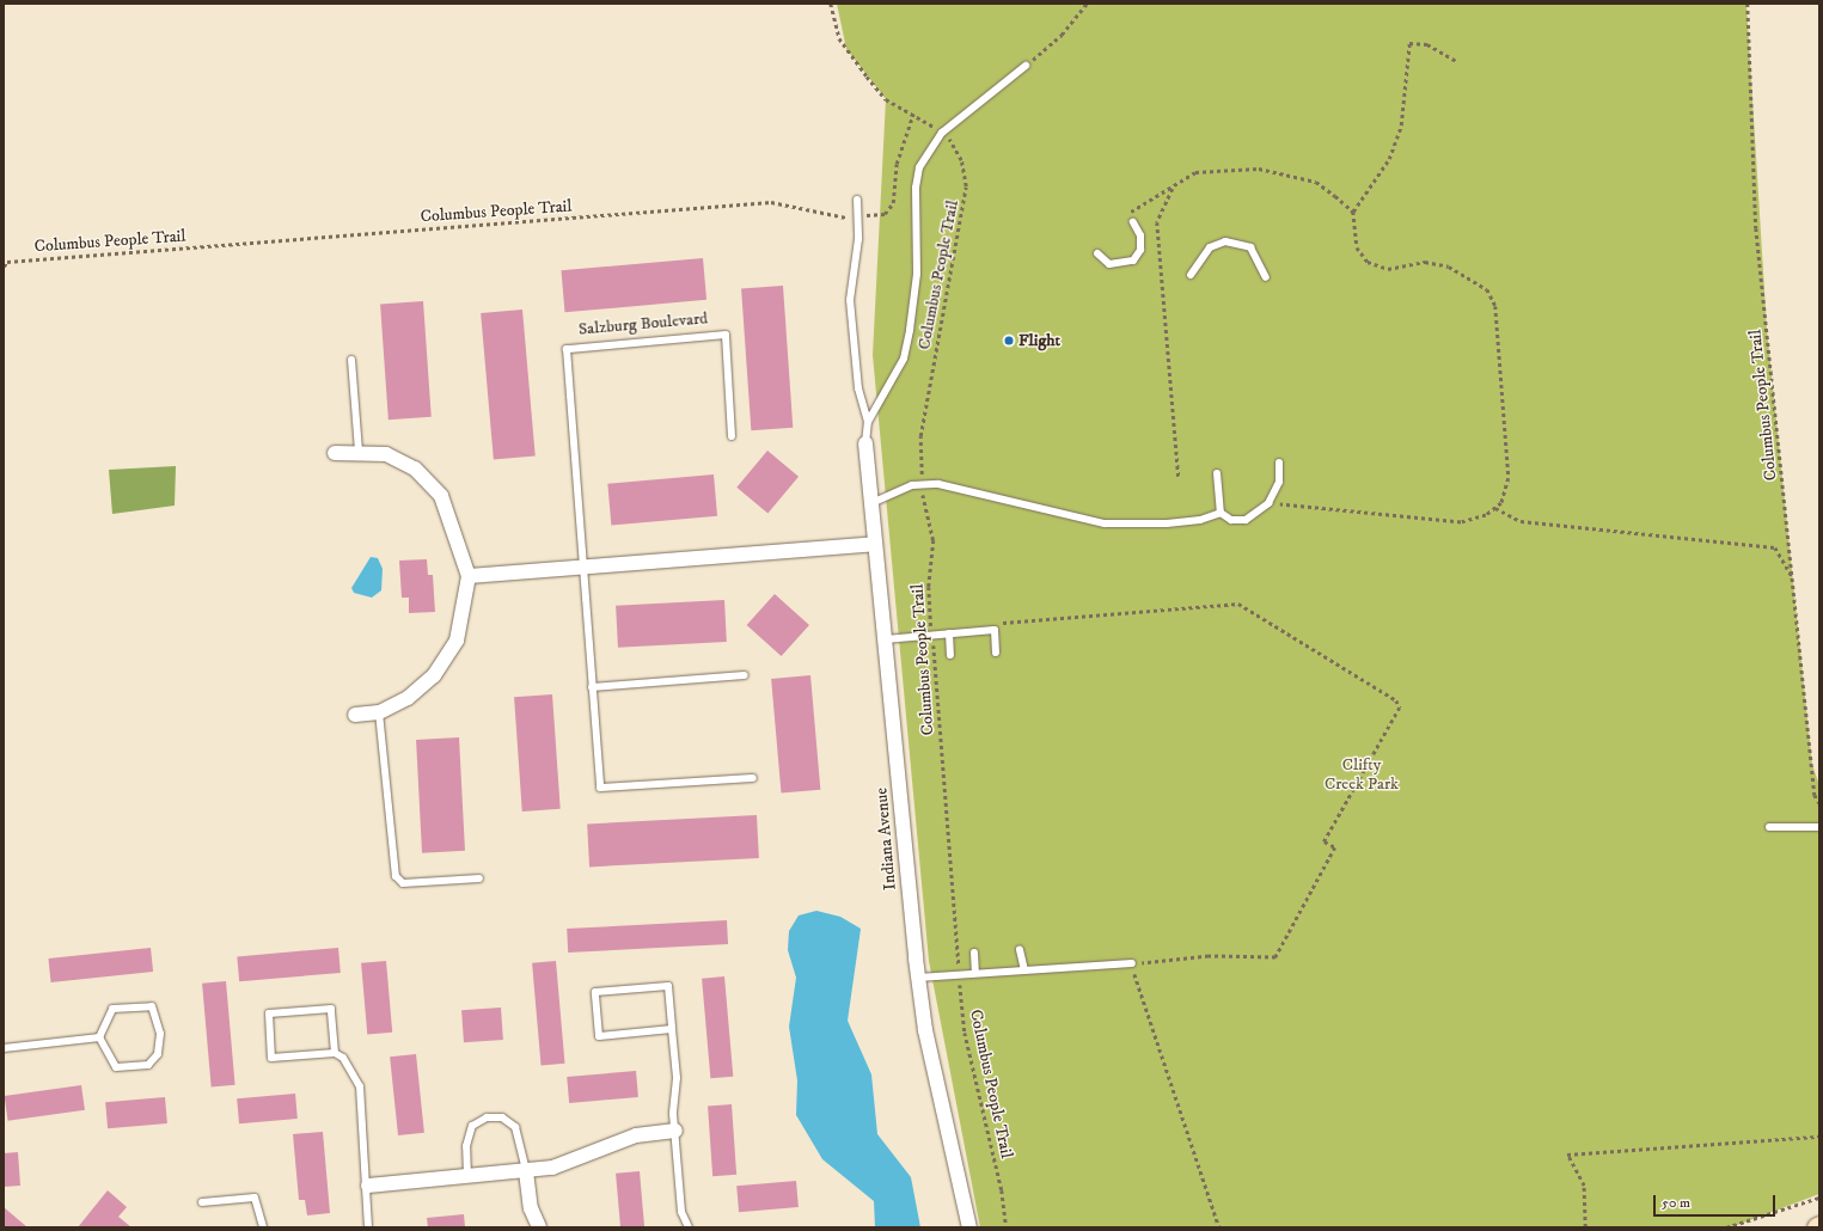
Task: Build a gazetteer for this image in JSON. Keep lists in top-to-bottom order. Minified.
{"streets":{"street":["Indiana Avenue"],"lane":["Salzburg Boulevard"],"path":["Columbus People Trail"]},"parks":["Clifty Creek Park"],"places":["Flight"],"scale_bar":"50 m"}
